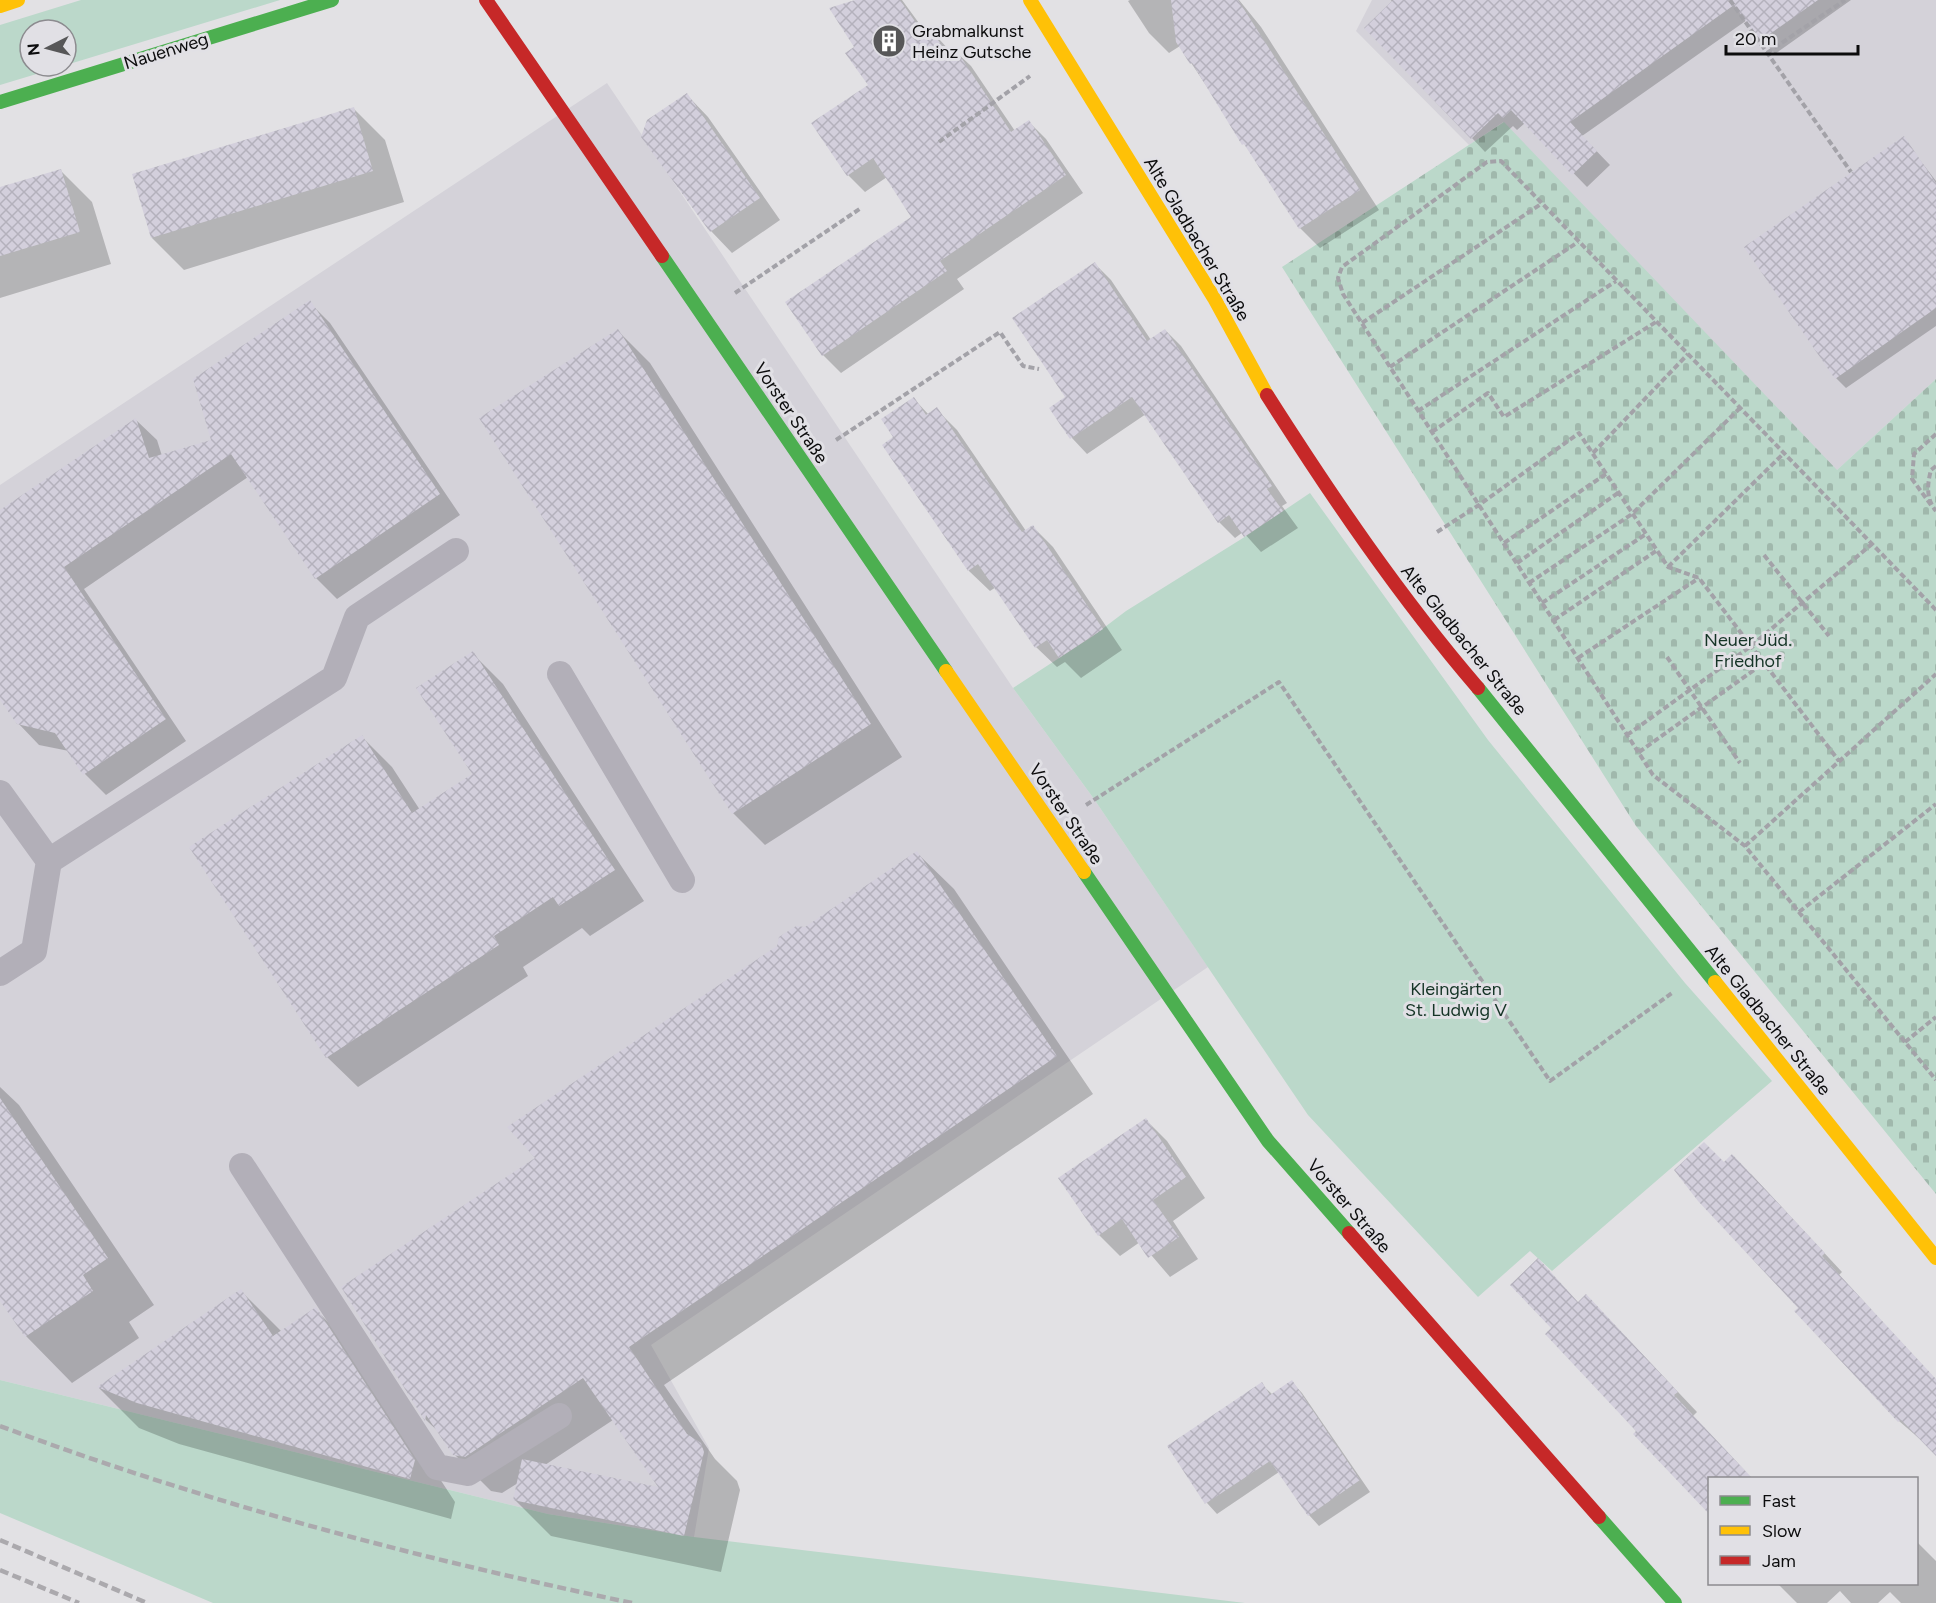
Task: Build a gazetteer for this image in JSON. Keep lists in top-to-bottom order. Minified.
{"streets":{"street":["Nauenweg","Alte Gladbacher Straße","Vorster Straße"]},"parks":["Neuer Jüd. Friedhof","Kleingärten St. Ludwig V"],"places":{"building":["Grabmalkunst Heinz Gutsche"]},"legend":["Fast","Slow","Jam"],"scale_bar":"20 m","north":"left"}
